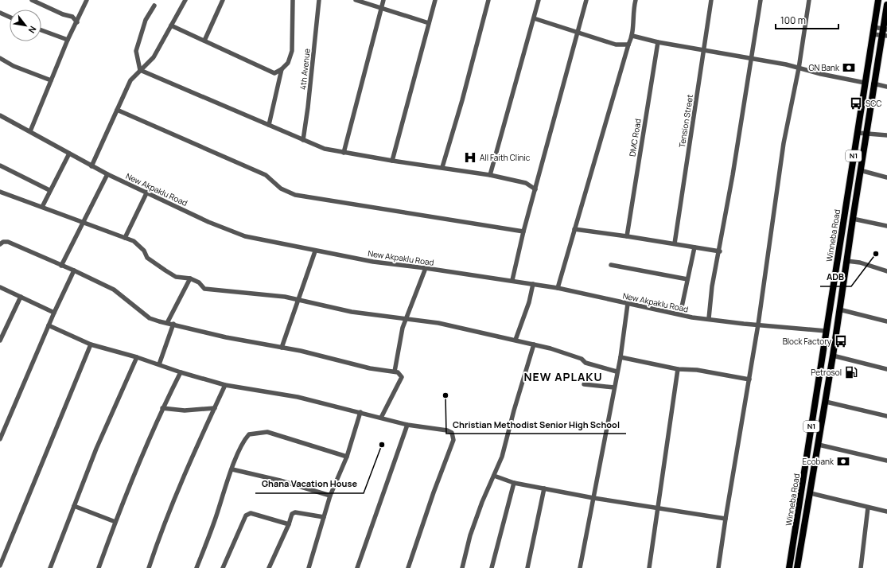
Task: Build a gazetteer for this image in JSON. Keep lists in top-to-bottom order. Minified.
{"streets":{"highway":["N1","Winneba Road"],"street":["4th Avenue","Tension Street","DMC Road","New Akpaklu Road"]},"crossings":[["New Akpaklu Road","Winneba Road"]],"districts":["NEW APLAKU"],"places":{"bank":["GN Bank","Ecobank"],"bus stop":["SCC","Block Factory"],"hospital":["All Faith Clinic"],"other":["ADB","Christian Methodist Senior High School","Ghana Vacation House"],"fuel station":["Petrosol"]},"scale_bar":"100 m","north":"bottom right"}
